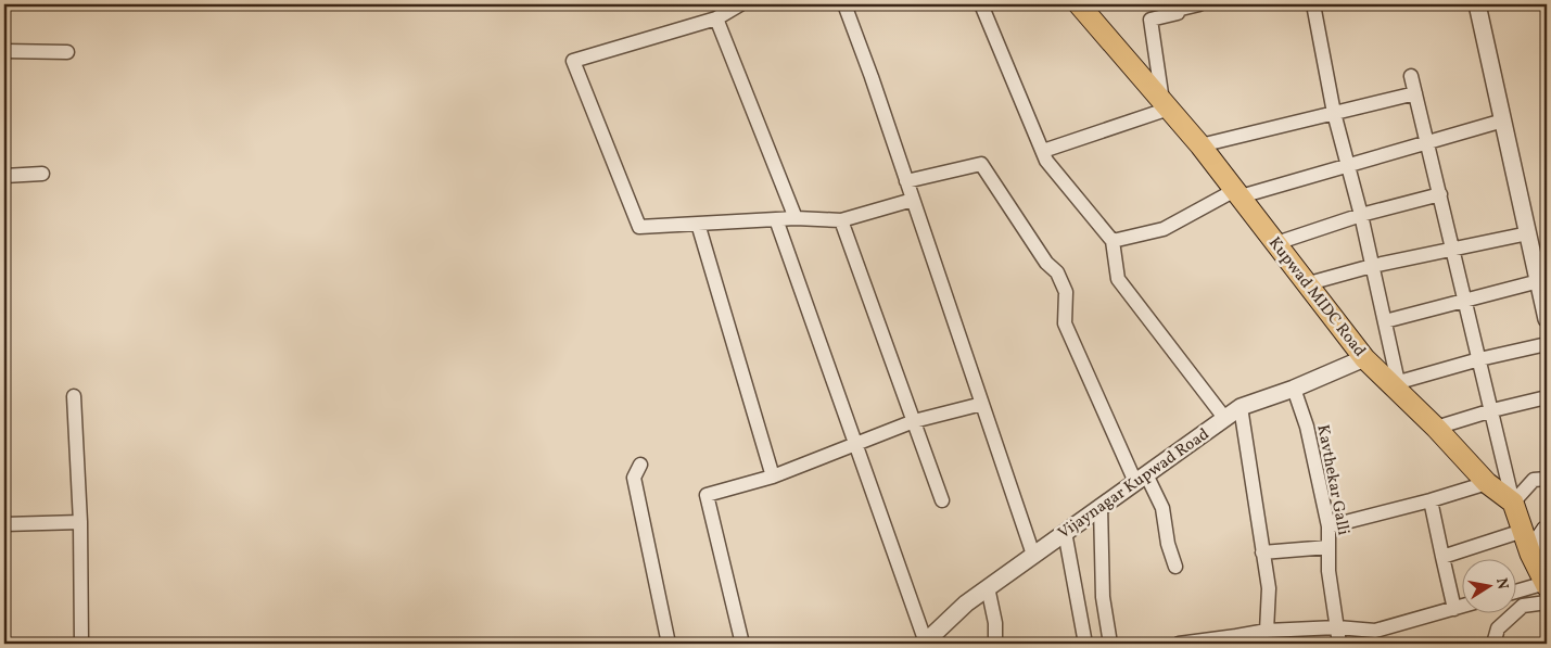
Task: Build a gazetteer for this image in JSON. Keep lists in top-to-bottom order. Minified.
{"streets":{"main road":["Kupwad MIDC Road"],"street":["Kavthekar Galli","Vijaynagar Kupwad Road"]},"crossings":[["Kupwad MIDC Road","Vijaynagar Kupwad Road"],["Kavthekar Galli","Vijaynagar Kupwad Road"]],"north":"right"}
